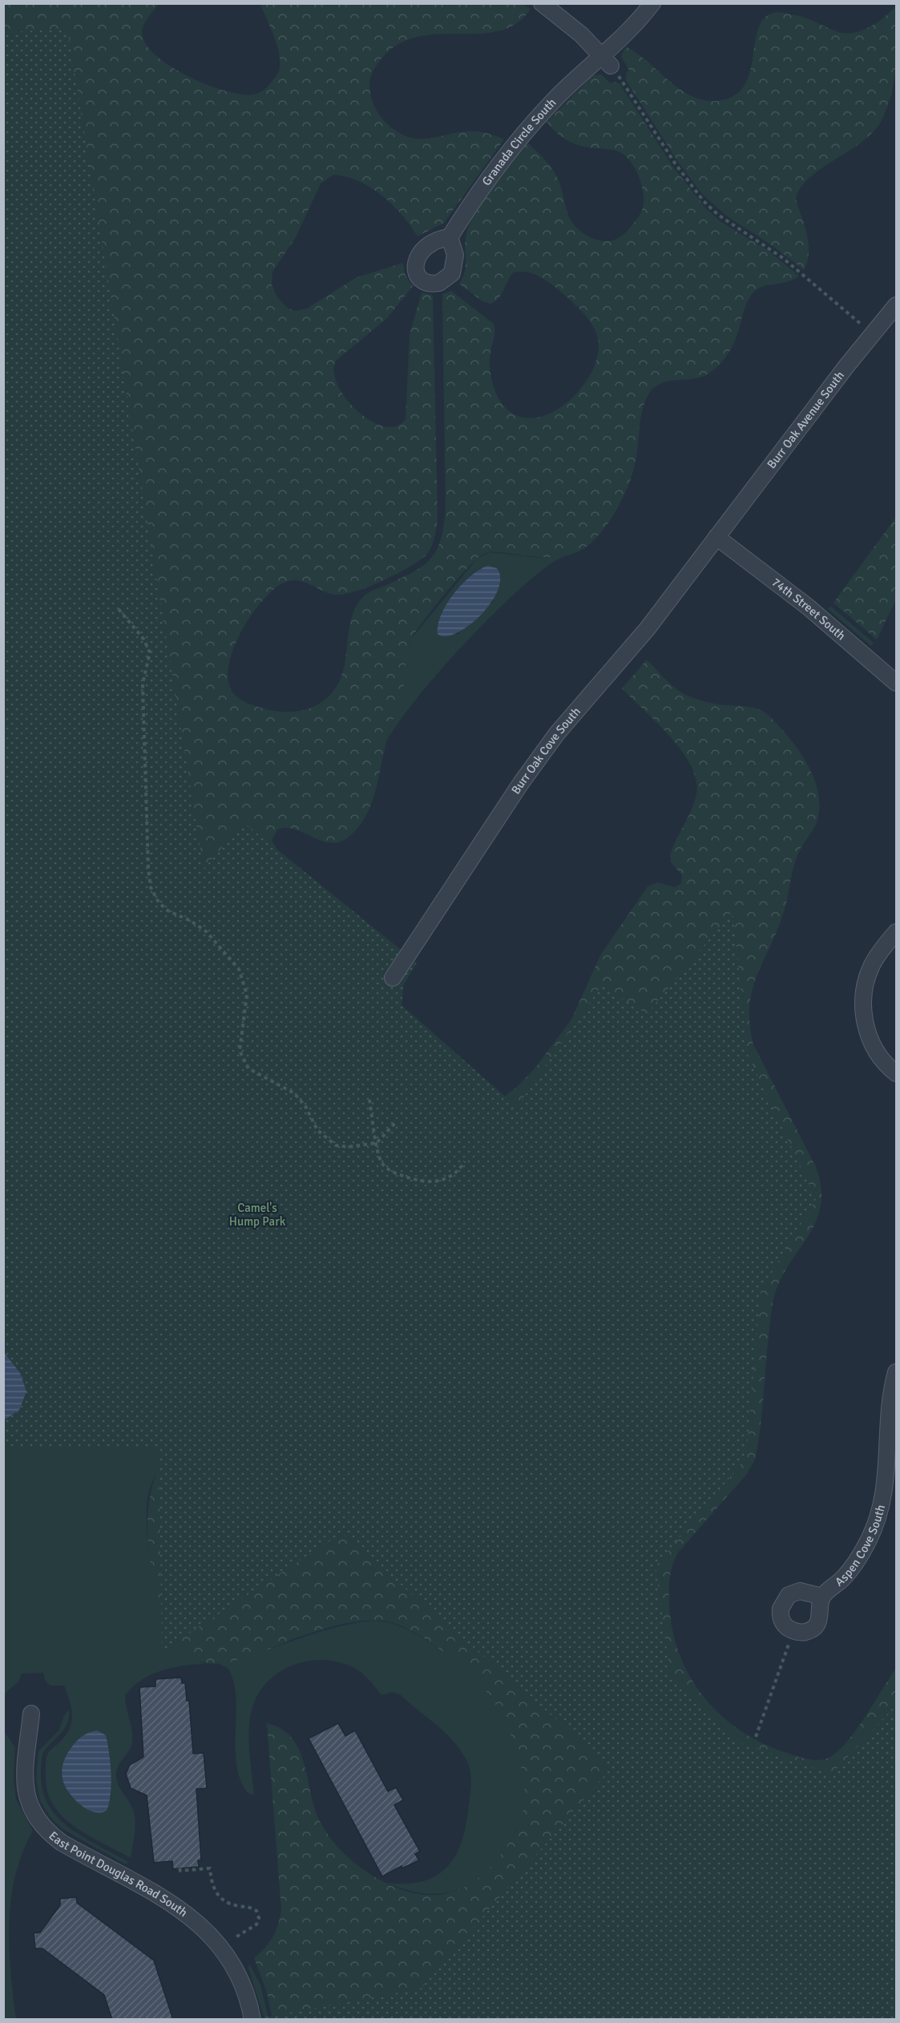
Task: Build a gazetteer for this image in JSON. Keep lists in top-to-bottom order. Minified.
{"streets":{"street":["Granada Circle South","Burr Oak Avenue South","74th Street South","Burr Oak Cove South","Aspen Cove South","East Point Douglas Road South"]},"crossings":[["Burr Oak Avenue South","74th Street South"],["Burr Oak Avenue South","Burr Oak Cove South"],["74th Street South","Burr Oak Cove South"]],"parks":["Camel's Hump Park"]}
